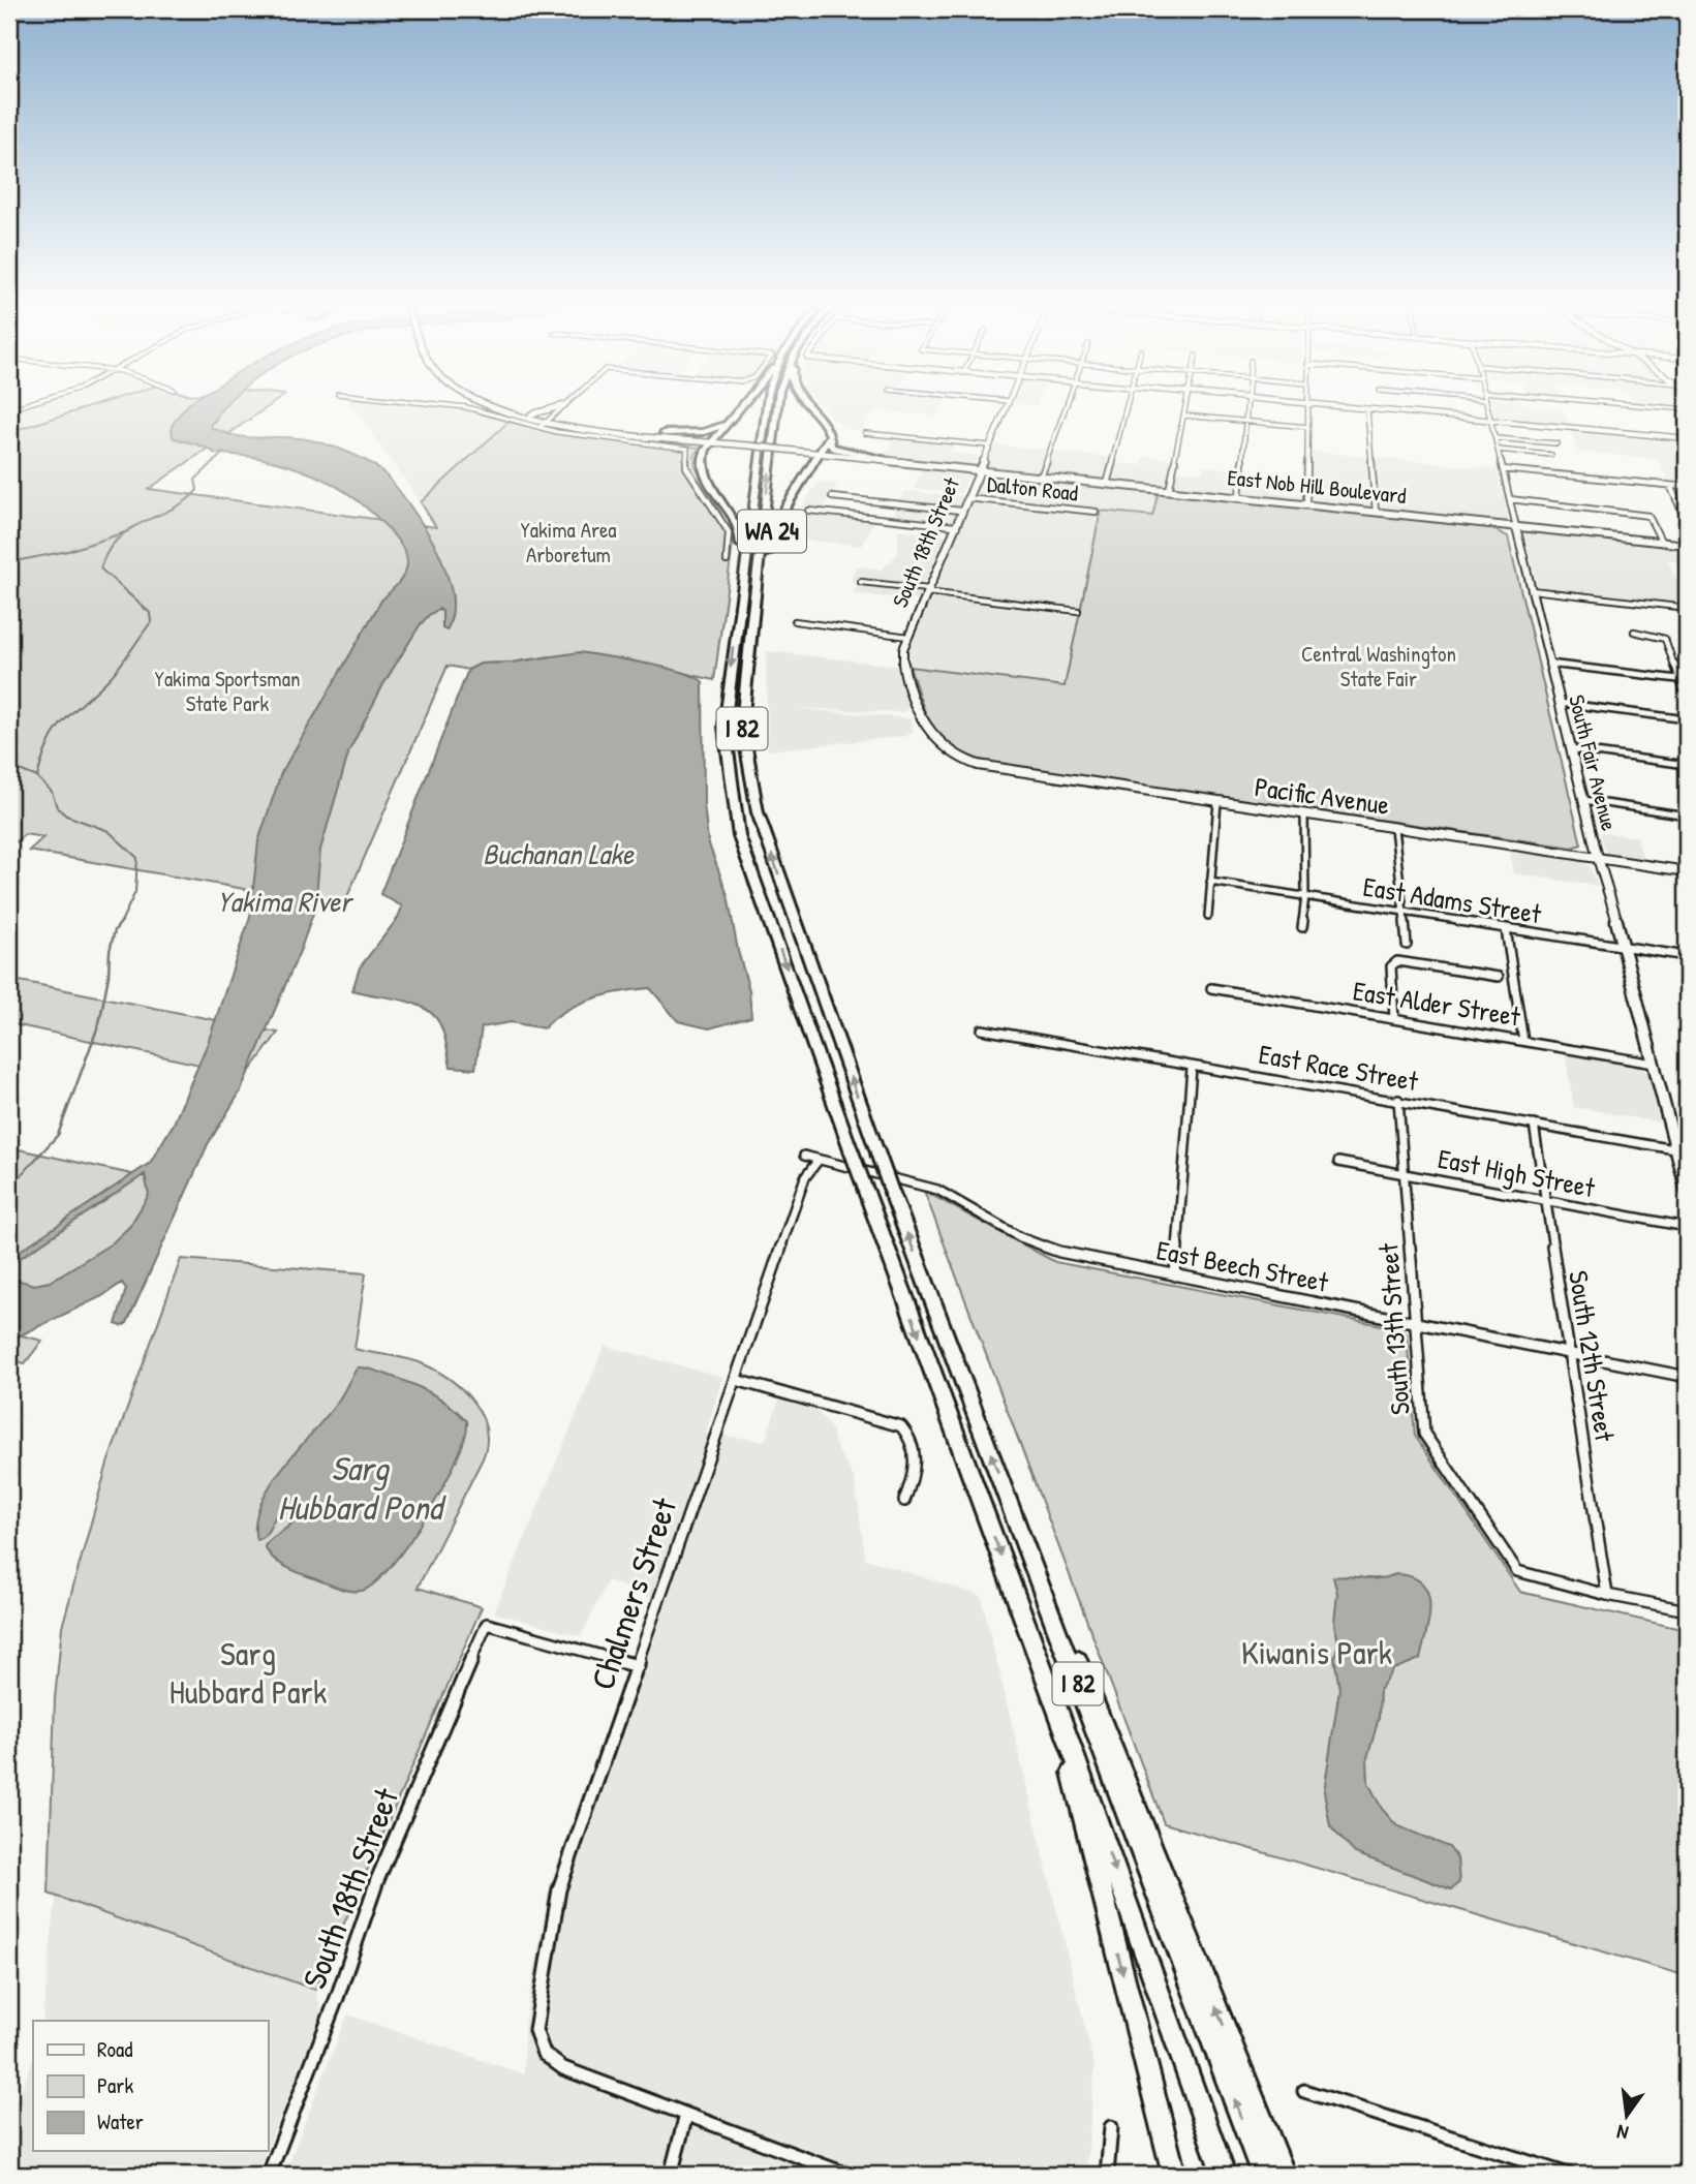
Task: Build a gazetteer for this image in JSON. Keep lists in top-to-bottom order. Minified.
{"streets":{"highway":["WA 24","I 82"],"main road":["East Nob Hill Boulevard"],"street":["Dalton Road","South 18th Street","South Fair Avenue","Pacific Avenue","East Adams Street","East Alder Street","East Race Street","East High Street","East Beech Street","South 13th Street","South 12th Street","Chalmers Street"]},"crossings":[["East Nob Hill Boulevard","WA 24"],["East Nob Hill Boulevard","South 18th Street"],["East Nob Hill Boulevard","South Fair Avenue"],["Dalton Road","South 18th Street"],["WA 24","I 82"],["South 18th Street","Pacific Avenue"],["South 18th Street","Chalmers Street"],["South Fair Avenue","Pacific Avenue"],["South Fair Avenue","East Adams Street"],["South Fair Avenue","East Alder Street"],["South Fair Avenue","East Race Street"],["East Race Street","South 13th Street"],["East Race Street","South 12th Street"],["East High Street","South 13th Street"],["East High Street","South 12th Street"],["East Beech Street","South 13th Street"],["East Beech Street","South 12th Street"],["East Beech Street","Chalmers Street"],["South 13th Street","South 12th Street"]],"water":["Buchanan Lake","Yakima River","Sarg Hubbard Pond"],"parks":["Yakima Area Arboretum","Central Washington State Fair","Yakima Sportsman State Park","Kiwanis Park","Sarg Hubbard Park"],"legend":["Road","Park","Water"],"north":"bottom"}
